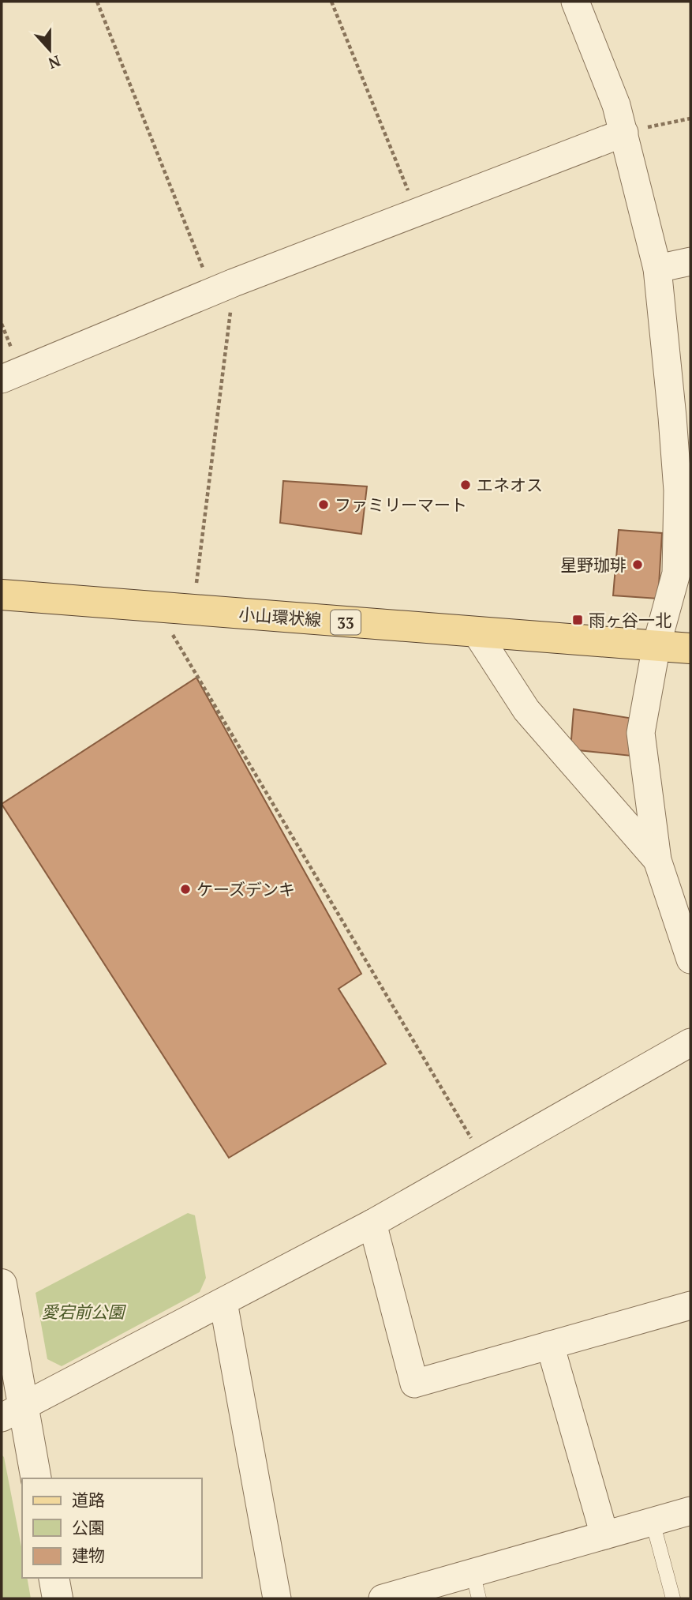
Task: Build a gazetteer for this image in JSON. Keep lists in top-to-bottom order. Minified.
{"streets":{"main road":["小山環状線","33"]},"parks":["愛宕前公園"],"places":{"other":["エネオス","ファミリーマート","星野珈琲","ケーズデンキ"],"transit":["雨ヶ谷一北"]},"legend":["道路","公園","建物"],"north":"bottom"}
